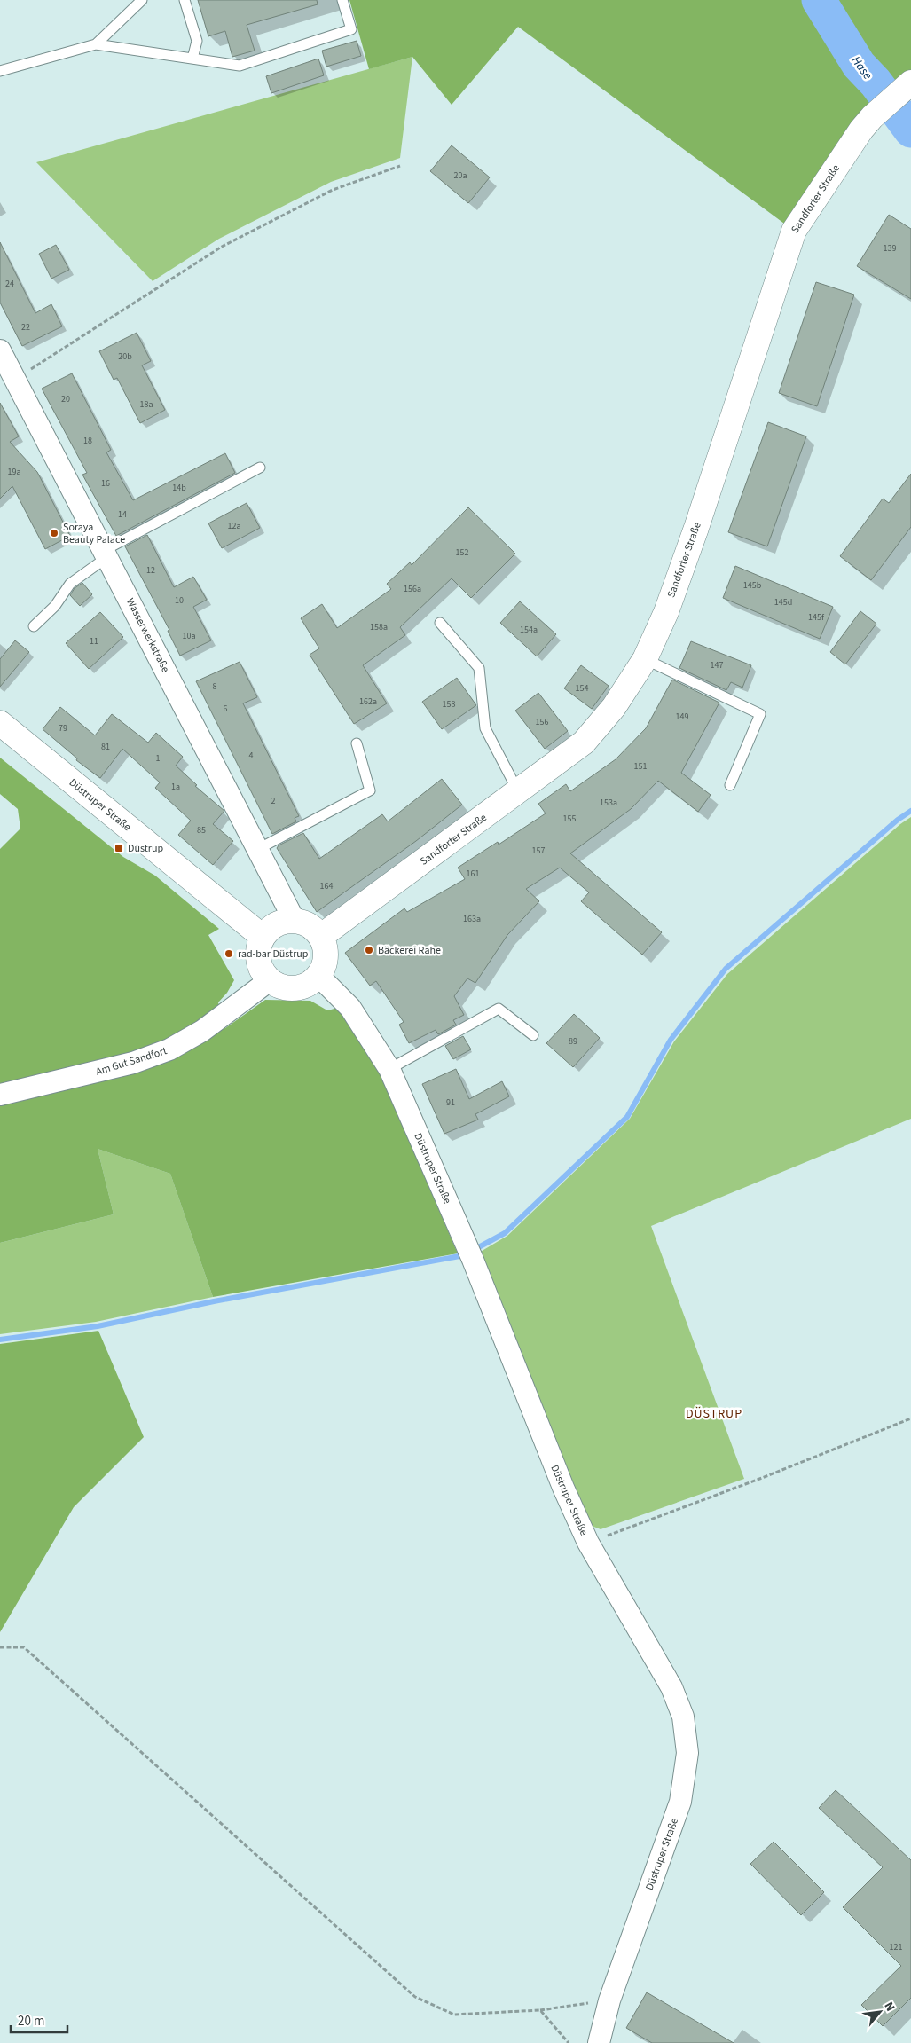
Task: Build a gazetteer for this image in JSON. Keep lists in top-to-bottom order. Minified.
{"streets":{"street":["Sandforter Straße","Wasserwerkstraße","Düstruper Straße","Am Gut Sandfort"]},"crossings":[["Sandforter Straße","Wasserwerkstraße"],["Sandforter Straße","Düstruper Straße"],["Sandforter Straße","Am Gut Sandfort"],["Wasserwerkstraße","Düstruper Straße"],["Wasserwerkstraße","Am Gut Sandfort"],["Düstruper Straße","Am Gut Sandfort"]],"districts":["DÜSTRUP"],"water":["Hase"],"places":{"other":["Soraya Beauty Palace","Bäckerei Rahe","rad-bar Düstrup"],"transit":["Düstrup"]},"house_numbers":["20a","139","24","22","20b","20","18a","18","19a","16","14b","14","12a","152","12","145b","156a","10","145d","145f","158a","154a","10a","11","147","8","154","162a","158","6","149","156","79","81","4","1","151","1a","2","153a","155","85","157","161","164","163a","89","91","121"],"scale_bar":"20 m","north":"top right"}
